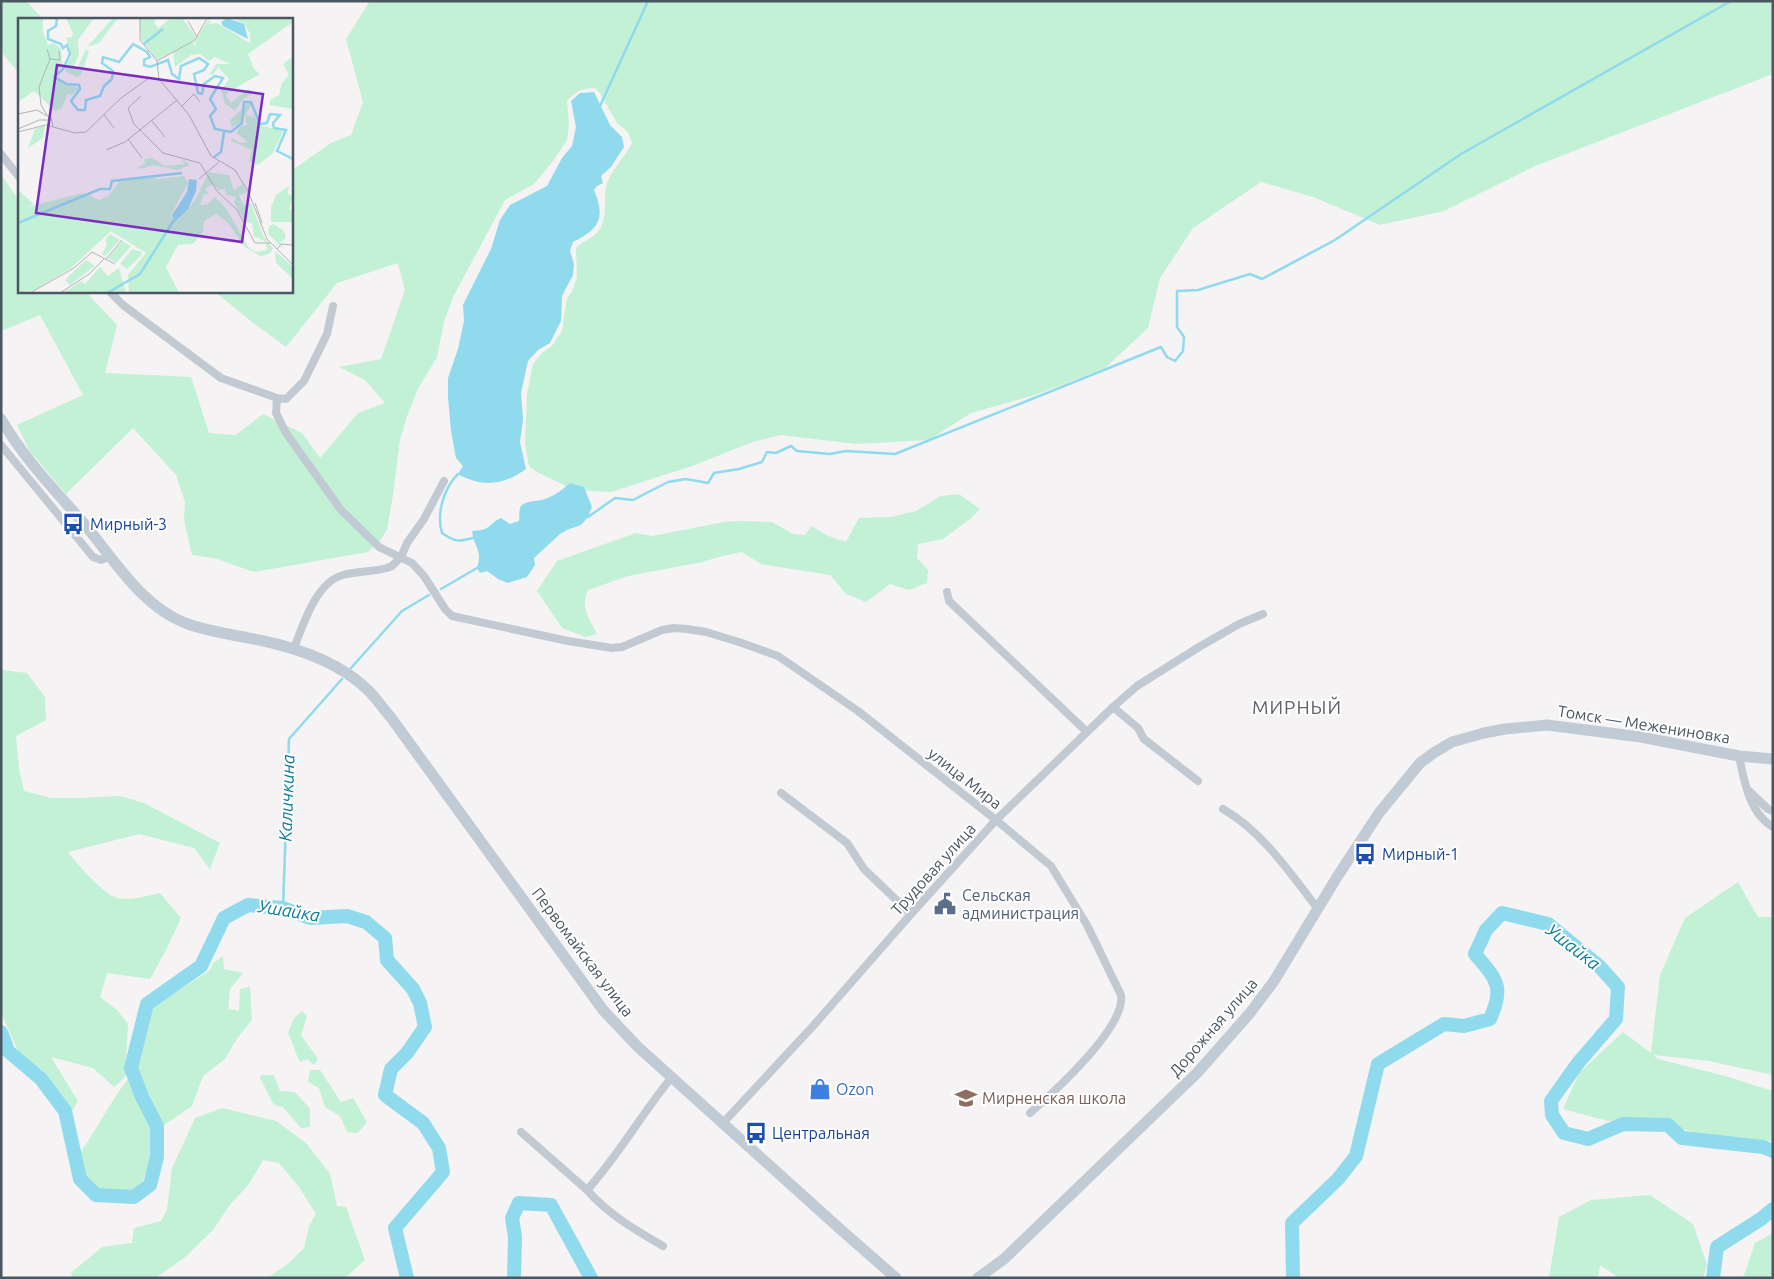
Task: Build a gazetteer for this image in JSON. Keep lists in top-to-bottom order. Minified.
{"streets":{"street":["Томск — Межениновка","улица Мира","Трудовая улица","Первомайская улица","Дорожная улица"]},"crossings":[["Томск — Межениновка","Дорожная улица"],["улица Мира","Трудовая улица"],["Трудовая улица","Первомайская улица"]],"districts":["МИРНЫЙ"],"water":["Каличкина","Ушайка"],"places":{"bus stop":["Мирный-3","Мирный-1","Центральная"],"public building":["Сельская администрация"],"shop":["Ozon"],"school or university":["Мирненская школа"]}}
